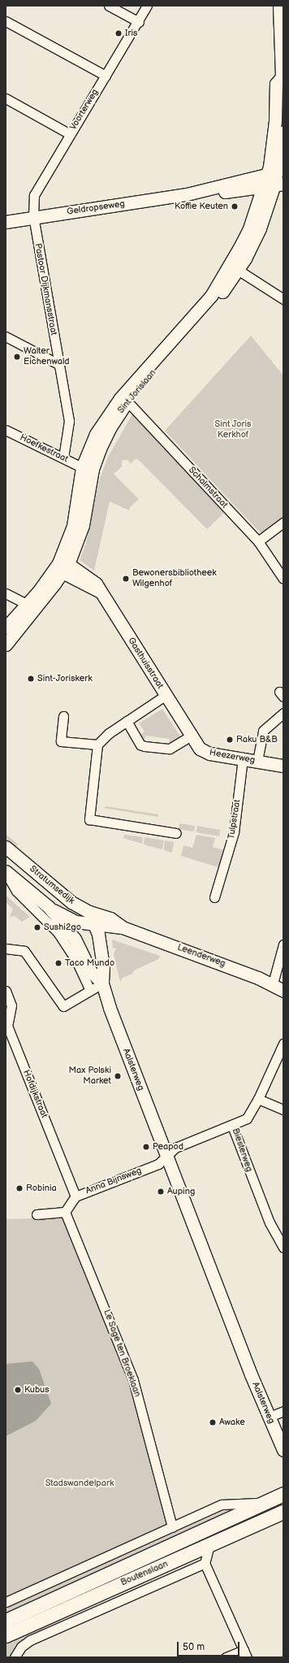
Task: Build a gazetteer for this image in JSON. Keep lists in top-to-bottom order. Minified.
{"streets":{"main road":["Geldropseweg","Sint Jorislaan","Gasthuisstraat","Heezerweg","Stratumsedijk","Leenderweg","Aalsterweg","Boutenslaan"],"street":["Voorterweg","Pastoor Dijkmansstraat","Hoefkestraat","Schalmstraat","Tulpstraat","Hofdijkstraat","Biesterweg","Anna Bijnsweg","Le Sage ten Broeklaan"]},"crossings":[["Voorterweg","Geldropseweg"],["Voorterweg","Pastoor Dijkmansstraat"],["Geldropseweg","Pastoor Dijkmansstraat"],["Geldropseweg","Sint Jorislaan"],["Pastoor Dijkmansstraat","Hoefkestraat"],["Sint Jorislaan","Hoefkestraat"],["Sint Jorislaan","Schalmstraat"],["Sint Jorislaan","Gasthuisstraat"],["Gasthuisstraat","Heezerweg"],["Heezerweg","Tulpstraat"],["Stratumsedijk","Leenderweg"],["Stratumsedijk","Aalsterweg"],["Leenderweg","Aalsterweg"],["Aalsterweg","Anna Bijnsweg"],["Hofdijkstraat","Anna Bijnsweg"],["Biesterweg","Anna Bijnsweg"],["Anna Bijnsweg","Le Sage ten Broeklaan"],["Le Sage ten Broeklaan","Boutenslaan"]],"parks":["Sint Joris Kerkhof","Stadswandelpark"],"places":["Iris","Koffie Keuten","Walter Eichenwald","Bewonersbibliotheek Wilgenhof","Sint-Joriskerk","Raku B&B","Sushi2go","Taco Mundo","Max Polski Market","Peapod","Robinia","Auping","Kubus","Awake"],"scale_bar":"50 m"}
